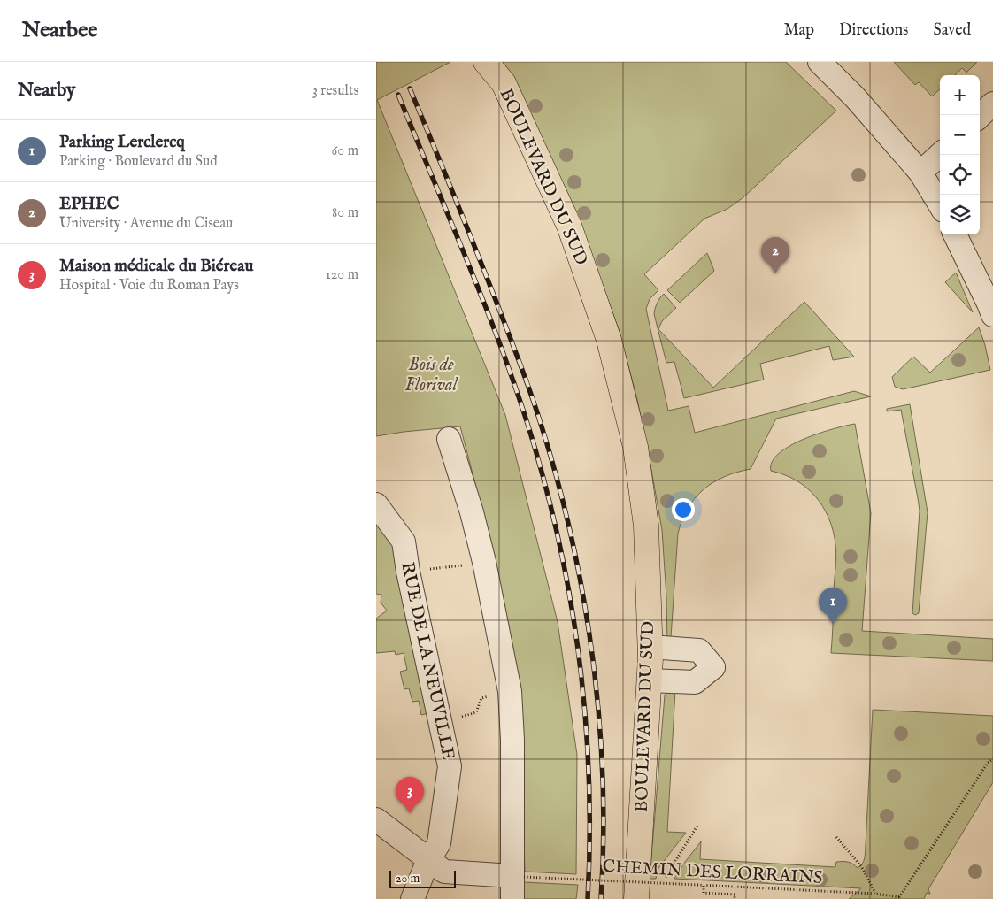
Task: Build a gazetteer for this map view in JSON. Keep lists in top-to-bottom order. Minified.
{"streets":{"main road":["BOULEVARD DU SUD"],"street":["RUE DE LA NEUVILLE"],"path":["CHEMIN DES LORRAINS"]},"parks":["Bois de Florival"],"scale_bar":"20 m","page":{"header":"Nearbee","nav":["Map","Directions","Saved"],"heading":["Nearby","3 results"],"map_buttons":["+","−"],"list":[{"mark":"1","name":"Parking Lerclercq","note":"Parking · Boulevard du Sud","value":"60 m"},{"mark":"2","name":"EPHEC","note":"University · Avenue du Ciseau","value":"80 m"},{"mark":"3","name":"Maison médicale du Biéreau","note":"Hospital · Voie du Roman Pays","value":"120 m"}],"pins":["2","1","3"],"scale":"20 m"}}
